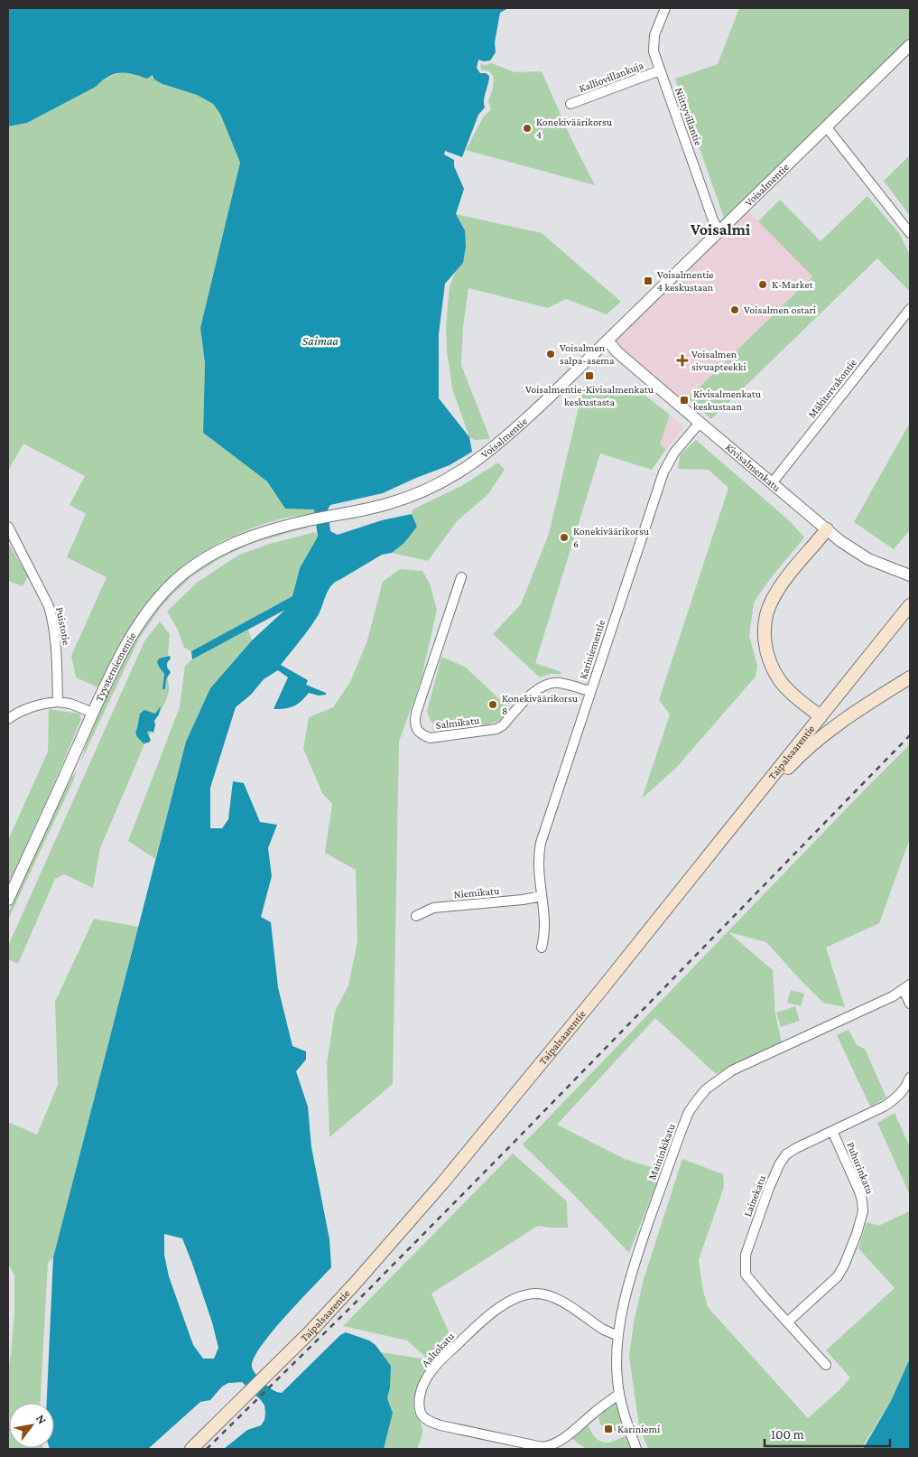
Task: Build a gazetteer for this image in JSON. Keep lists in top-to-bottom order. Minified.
{"streets":{"main road":["Taipalsaarentie"],"street":["Kalliovillankuja","Niittyvillantie","Voisalmentie","Mäkitervakontie","Kivisalmenkatu","Puistotie","Kariniementie","Tyysterniementie","Salmikatu","Niemikatu","Maininkikatu","Puhurinkatu","Lainekatu","Aaltokatu"]},"crossings":[["Kalliovillankuja","Niittyvillantie"],["Niittyvillantie","Voisalmentie"],["Voisalmentie","Kivisalmenkatu"],["Voisalmentie","Tyysterniementie"],["Mäkitervakontie","Kivisalmenkatu"],["Kivisalmenkatu","Kariniementie"],["Kariniementie","Salmikatu"],["Kariniementie","Niemikatu"],["Maininkikatu","Aaltokatu"],["Puhurinkatu","Lainekatu"]],"districts":["Voisalmi"],"water":["Saimaa"],"places":{"other":["Konekiväärikorsu 4","K-Market","Voisalmen ostari","Voisalmen salpa-asema","Konekiväärikorsu 6","Konekiväärikorsu 8"],"transit":["Voisalmentie 4 keskustaan","Voisalmentie-Kivisalmenkatu keskustasta","Kivisalmenkatu keskustaan","Kariniemi"],"health":["Voisalmen sivuapteekki"]},"scale_bar":"100 m","north":"top right"}
